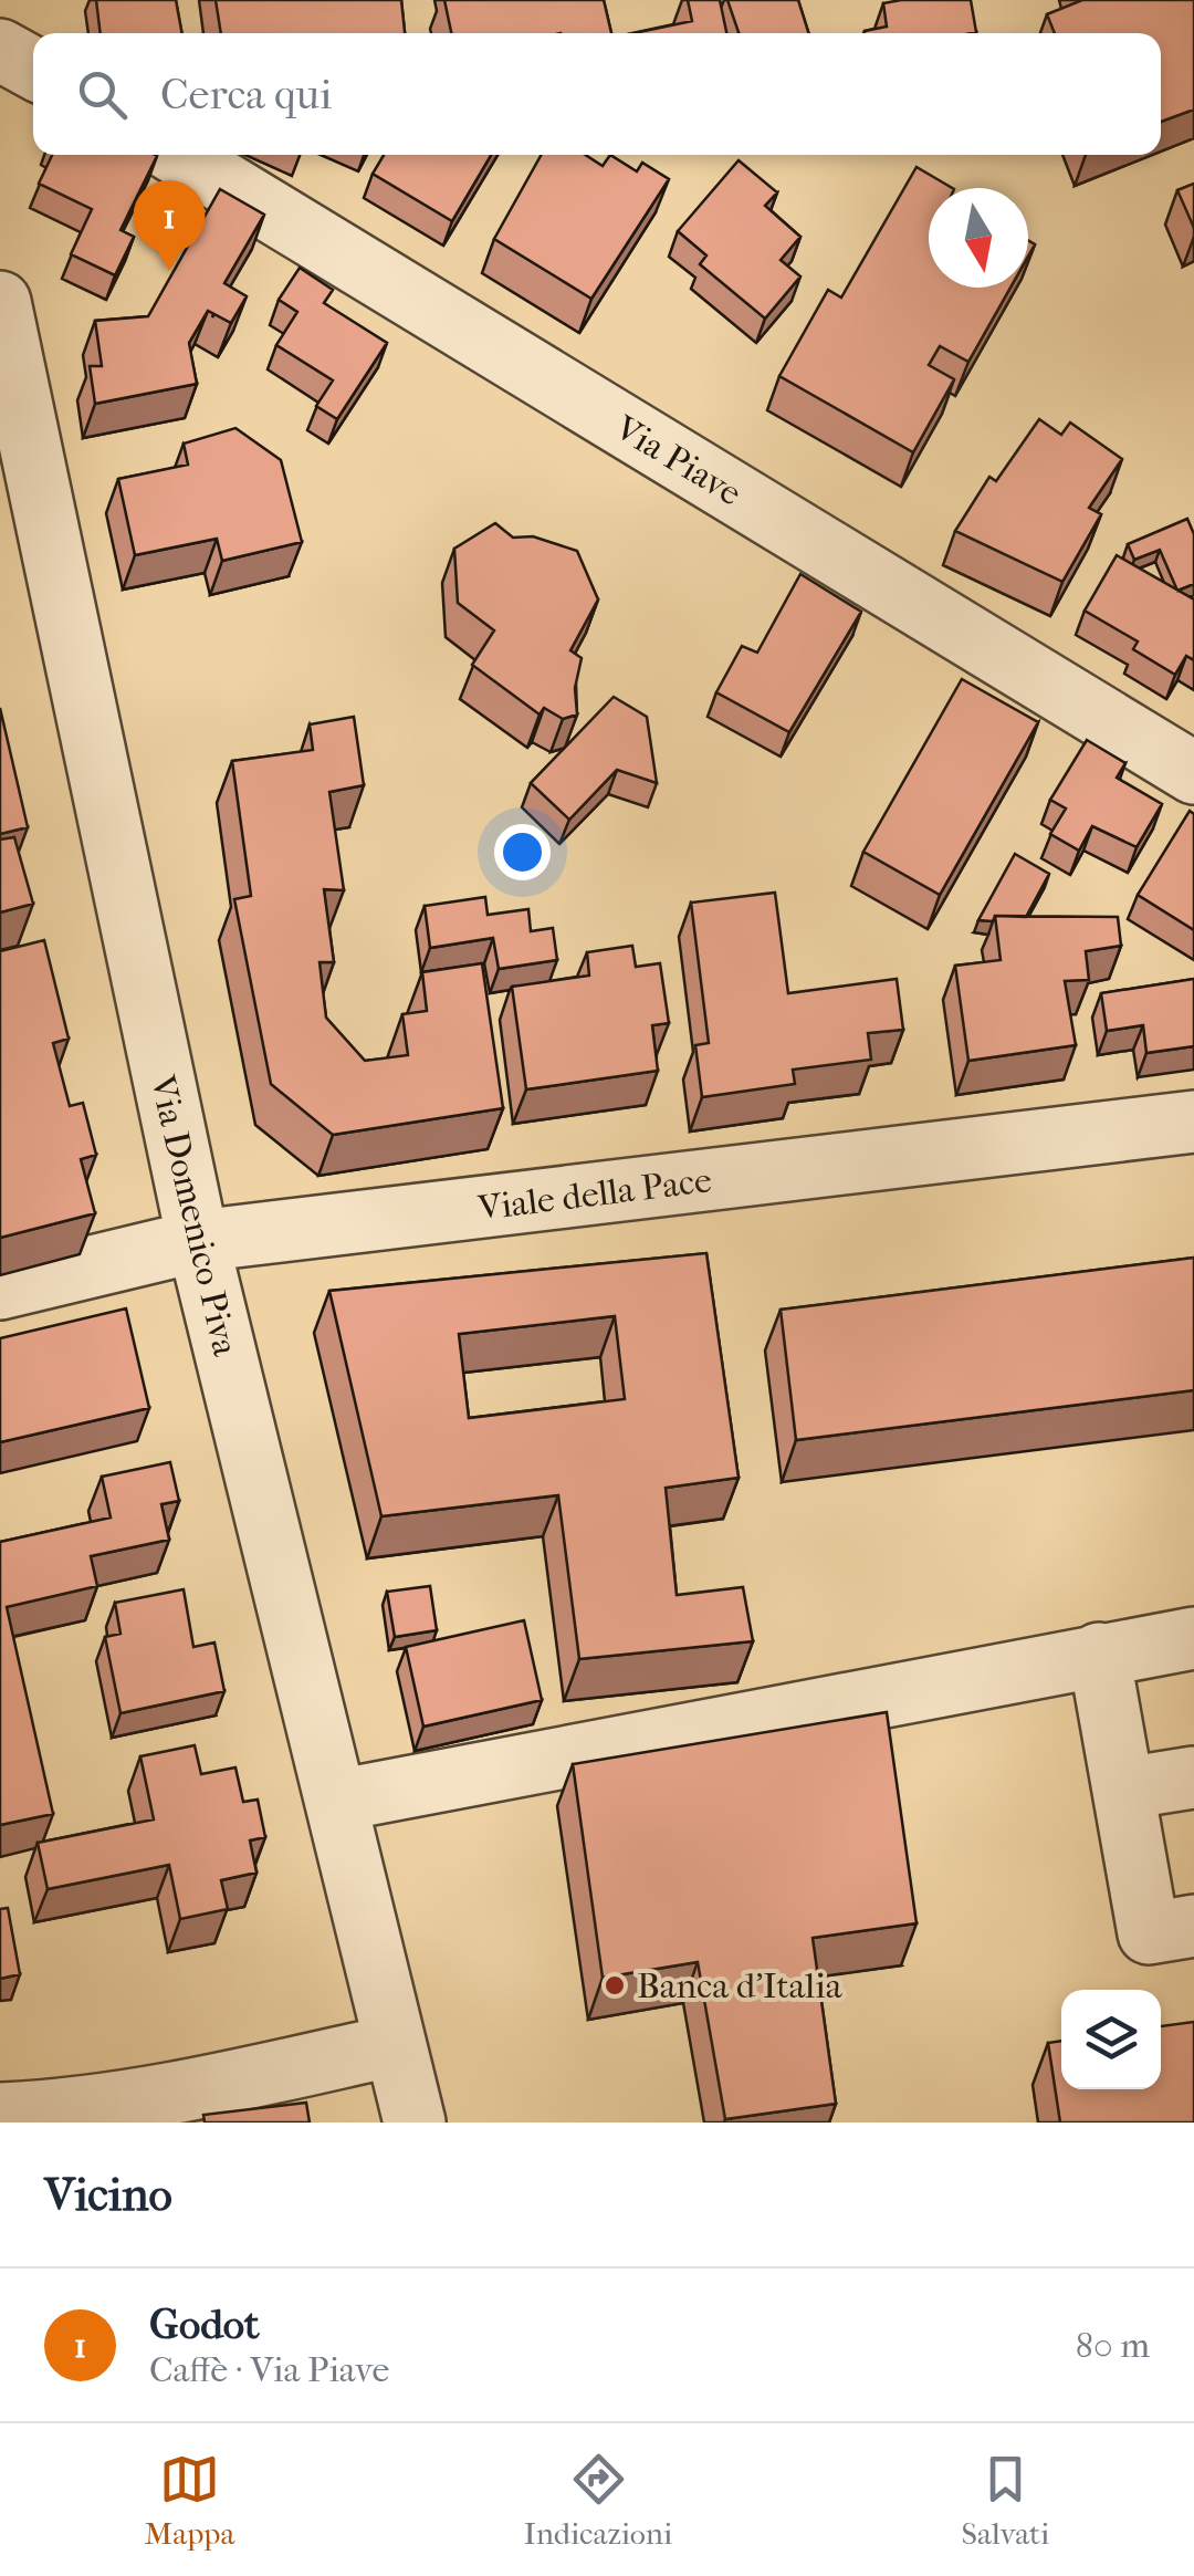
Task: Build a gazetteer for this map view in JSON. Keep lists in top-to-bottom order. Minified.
{"streets":{"street":["Via Piave","Viale della Pace","Via Domenico Piva"]},"crossings":[["Viale della Pace","Via Domenico Piva"]],"places":["Banca d'Italia"],"north":"bottom","page":{"search":"Cerca qui","pins":"1","heading":"Vicino","list":[{"mark":"1","name":"Godot","note":"Caffè · Via Piave","value":"80 m"}],"nav":["Mappa","Indicazioni","Salvati"]}}
